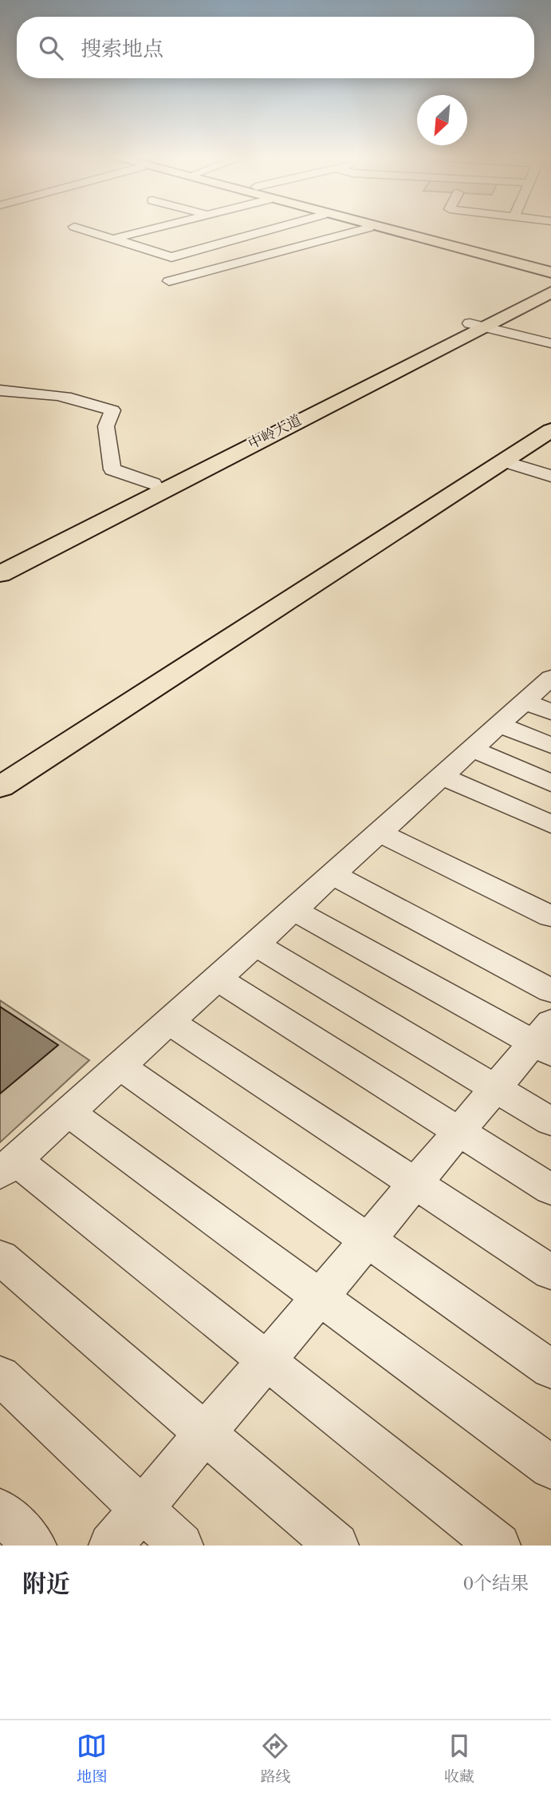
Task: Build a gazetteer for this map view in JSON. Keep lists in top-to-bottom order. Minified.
{"streets":{"main road":["中岭大道"]},"north":"bottom left","page":{"search":"搜索地点","heading":["附近","0个结果"],"nav":["地图","路线","收藏"]}}
